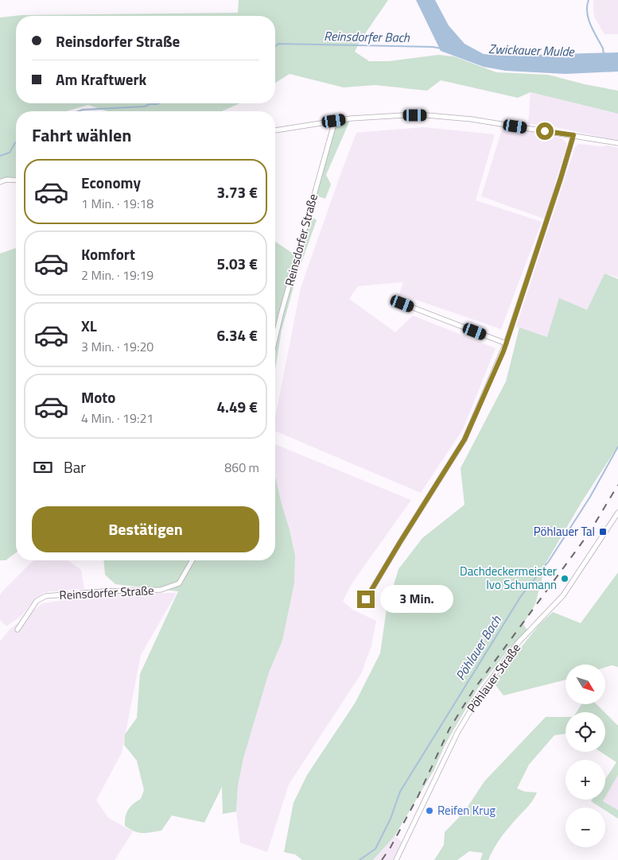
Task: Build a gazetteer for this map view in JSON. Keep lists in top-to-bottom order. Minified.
{"streets":{"street":["Reinsdorfer Straße","Pöhlauer Straße"]},"water":["Reinsdorfer Bach","Zwickauer Mulde","Pöhlauer Bach"],"places":{"transit":["Pöhlauer Tal"],"other":["Dachdeckermeister Ivo Schumann","Reifen Krug"]},"north":"bottom right","page":{"banner":["Reinsdorfer Straße","Am Kraftwerk"],"heading":"Fahrt wählen","list":[{"name":"Economy","note":"1 Min. · 19:18","value":"3.73 €"},{"name":"Komfort","note":"2 Min. · 19:19","value":"5.03 €"},{"name":"XL","note":"3 Min. · 19:20","value":"6.34 €"},{"name":"Moto","note":"4 Min. · 19:21","value":"4.49 €"}],"pay":["Bar","860 m"],"buttons":"Bestätigen","bubble":"3 Min.","map_buttons":["+","−"]}}
